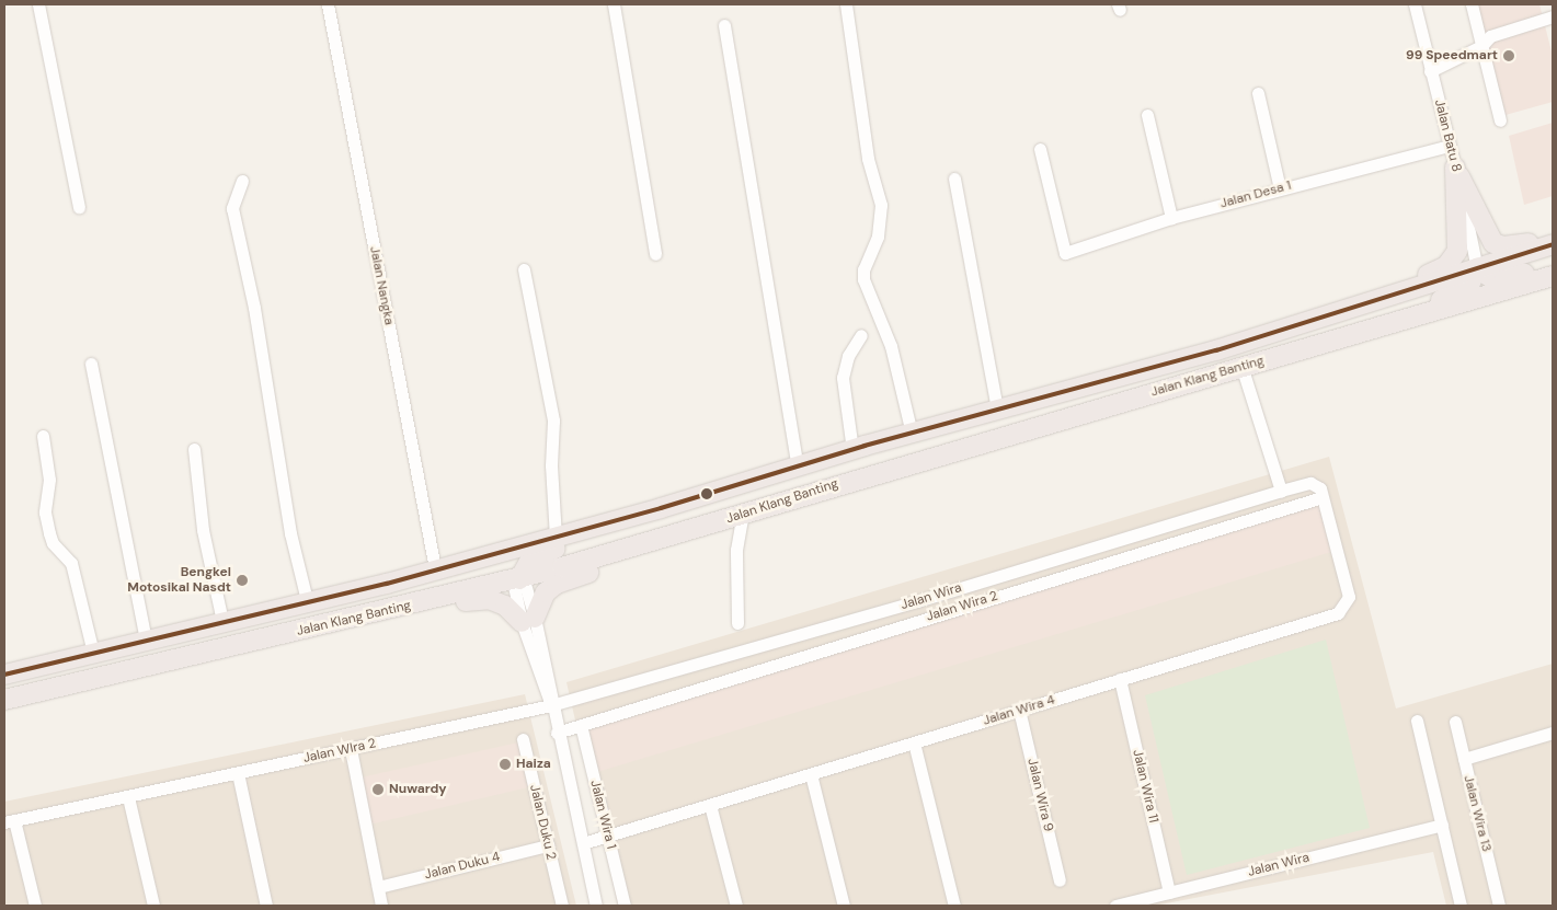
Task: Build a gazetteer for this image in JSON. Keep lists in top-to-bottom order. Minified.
{"streets":{"highway":["Jalan Klang Banting"],"street":["Jalan Batu 8","Jalan Desa 1","Jalan Nangka","Jalan Wira","Jalan Wira 2","Jalan Wira 4","Jalan WIra 2","Jalan Wira 11","Jalan Wira 9","Jalan Wira 13","Jalan Wira 1","Jalan Duku 2","Jalan Duku 4"]},"crossings":[["Jalan Batu 8","Jalan Desa 1"],["Jalan Batu 8","Jalan Klang Banting"],["Jalan Nangka","Jalan Klang Banting"],["Jalan Wira","Jalan Wira 2"],["Jalan Wira","Jalan Wira 4"],["Jalan Wira","Jalan WIra 2"],["Jalan Wira","Jalan Wira 11"],["Jalan Wira 2","Jalan Wira 4"],["Jalan Wira 2","Jalan Wira 1"],["Jalan Wira 4","Jalan Wira 11"],["Jalan Wira 4","Jalan Wira 9"],["Jalan Wira 4","Jalan Wira 1"],["Jalan Duku 2","Jalan Duku 4"]],"places":["99 Speedmart","Bengkel Motosikal Nasdt","Haiza","Nuwardy"]}
